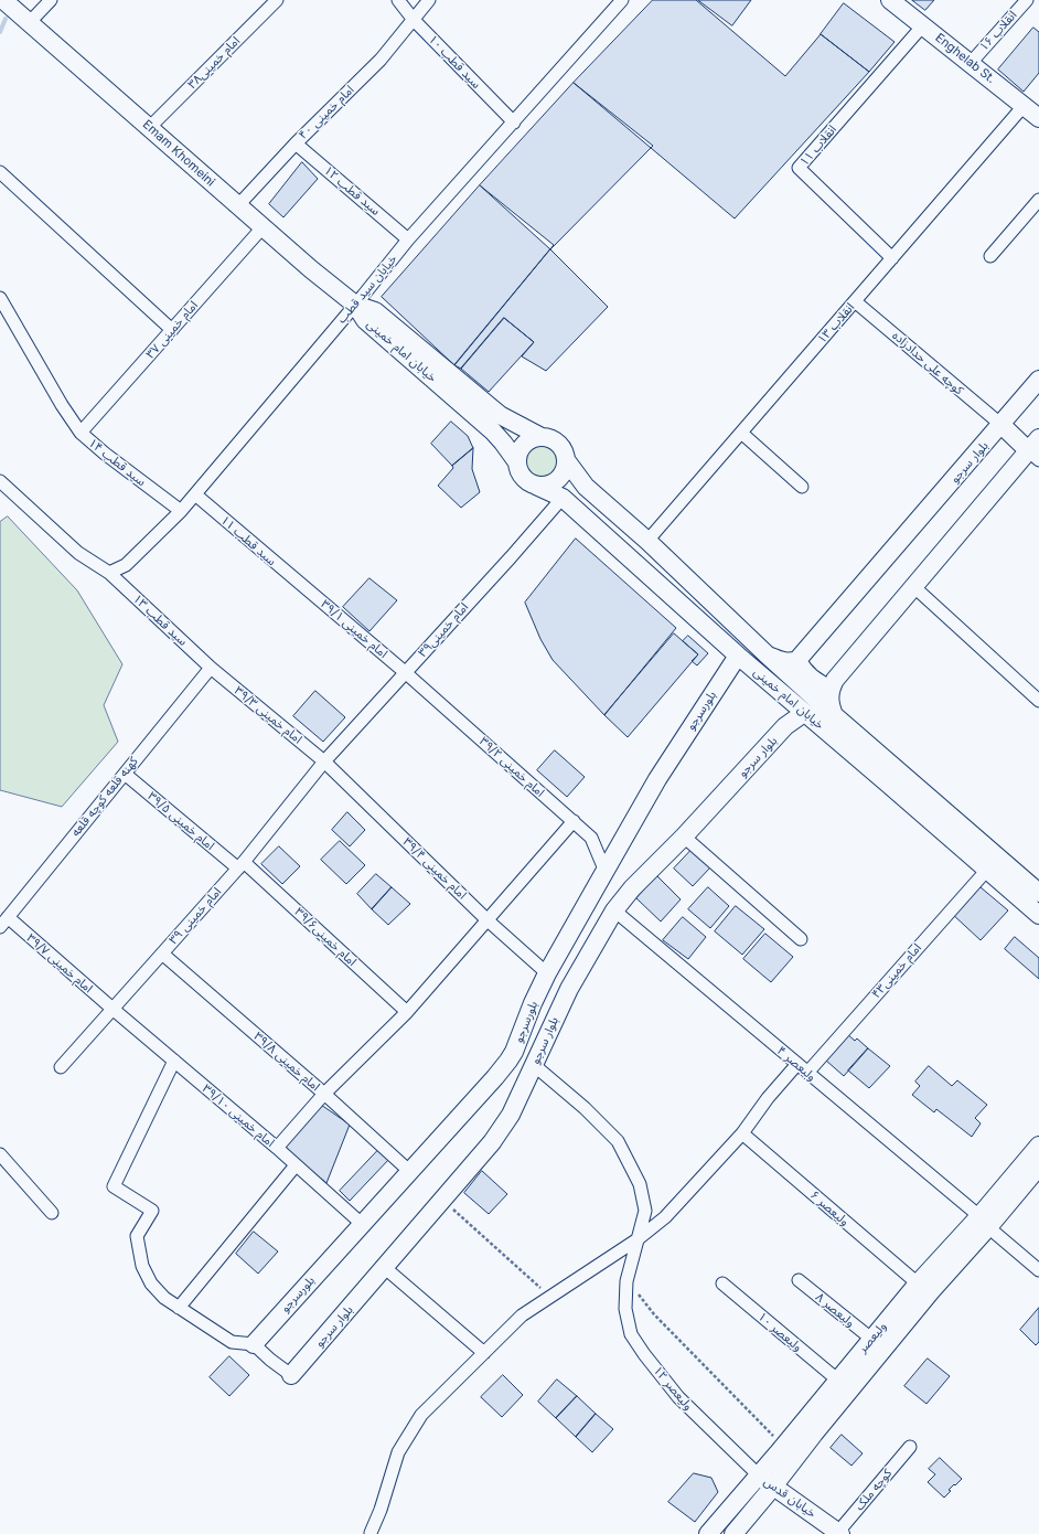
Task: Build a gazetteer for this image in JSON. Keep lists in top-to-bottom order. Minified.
{"streets":{"main road":["Enghelab St.","Emam Khomeini","خیابان امام خمینی","بلوار سرجو","بلورسرجو","ولیعصر","خیابان قدس"],"street":["انقلاب ۱۶","سید قطب ۱۰","امام خمینی۳۸","امام خمینی ۴۰","انقلاب ۱۱","سید قطب ۱۲","خیابان سید قطب","انقلاب ۱۳","امام خمینی ۳۷","کوچه علی حدادزاده","سید قطب ۱۴","سید قطب ۱۱","سید قطب ۱۳","امام خمینی ۳۹/۱","امام خمینی۳۹","امام خمینی ۳۹/۳","امام خمینی ۳۹/۲","کهنه قلعه کوچه قلعه","امام خمینی ۳۹/۵","امام خمینی ۳۹/۴","امام خمینی ۳۹","امام خمینی۳۹/۶","امام خمینی ۳۹/۷","امام خمینی۴۳","امام خمینی ۳۹/۸","ولیعصر ۴","امام خمینی ۳۹/۱۰","ولیعصر ۶","ولیعصر ۸","ولیعصر ۱۰","ولیعصر ۱۲","کوچه ملک"]},"crossings":[["انقلاب ۱۶","Enghelab St."],["Enghelab St.","انقلاب ۱۱"],["Enghelab St.","انقلاب ۱۳"],["سید قطب ۱۰","امام خمینی ۴۰"],["سید قطب ۱۰","خیابان سید قطب"],["امام خمینی۳۸","Emam Khomeini"],["امام خمینی ۴۰","Emam Khomeini"],["امام خمینی ۴۰","سید قطب ۱۲"],["انقلاب ۱۱","انقلاب ۱۳"],["Emam Khomeini","خیابان سید قطب"],["Emam Khomeini","امام خمینی ۳۷"],["Emam Khomeini","خیابان امام خمینی"],["سید قطب ۱۲","خیابان سید قطب"],["خیابان سید قطب","خیابان امام خمینی"],["خیابان سید قطب","سید قطب ۱۴"],["خیابان سید قطب","سید قطب ۱۱"],["خیابان سید قطب","سید قطب ۱۳"],["انقلاب ۱۳","خیابان امام خمینی"],["انقلاب ۱۳","کوچه علی حدادزاده"],["امام خمینی ۳۷","سید قطب ۱۴"],["خیابان امام خمینی","بلوار سرجو"],["خیابان امام خمینی","امام خمینی۳۹"],["خیابان امام خمینی","بلورسرجو"],["خیابان امام خمینی","امام خمینی۴۳"],["کوچه علی حدادزاده","بلوار سرجو"],["بلوار سرجو","ولیعصر ۴"],["بلوار سرجو","ولیعصر ۱۲"],["سید قطب ۱۱","امام خمینی ۳۹/۱"],["سید قطب ۱۳","امام خمینی ۳۹/۳"],["سید قطب ۱۳","کهنه قلعه کوچه قلعه"],["امام خمینی ۳۹/۱","امام خمینی۳۹"],["امام خمینی ۳۹/۱","امام خمینی ۳۹/۲"],["امام خمینی۳۹","امام خمینی ۳۹/۳"],["امام خمینی۳۹","امام خمینی ۳۹/۲"],["امام خمینی۳۹","امام خمینی ۳۹/۴"],["امام خمینی۳۹","امام خمینی ۳۹"],["بلورسرجو","امام خمینی ۳۹/۲"],["بلورسرجو","امام خمینی ۳۹/۴"],["بلورسرجو","امام خمینی ۳۹/۸"],["بلورسرجو","امام خمینی ۳۹/۱۰"],["امام خمینی ۳۹/۳","کهنه قلعه کوچه قلعه"],["امام خمینی ۳۹/۳","امام خمینی ۳۹/۴"],["امام خمینی ۳۹/۳","امام خمینی ۳۹"],["کهنه قلعه کوچه قلعه","امام خمینی ۳۹/۵"],["کهنه قلعه کوچه قلعه","امام خمینی ۳۹/۷"],["امام خمینی ۳۹/۵","امام خمینی ۳۹"],["امام خمینی ۳۹/۵","امام خمینی۳۹/۶"],["امام خمینی ۳۹/۴","امام خمینی ۳۹"],["امام خمینی ۳۹","امام خمینی۳۹/۶"],["امام خمینی ۳۹","امام خمینی ۳۹/۷"],["امام خمینی ۳۹","امام خمینی ۳۹/۸"],["امام خمینی ۳۹","امام خمینی ۳۹/۱۰"],["امام خمینی ۳۹/۷","امام خمینی ۳۹/۱۰"],["امام خمینی۴۳","ولیعصر ۴"],["ولیعصر ۴","ولیعصر"],["ولیعصر ۶","ولیعصر"],["ولیعصر ۸","ولیعصر"],["ولیعصر ۱۰","ولیعصر"],["ولیعصر","ولیعصر ۱۲"],["ولیعصر","خیابان قدس"],["ولیعصر ۱۲","خیابان قدس"],["کوچه ملک","خیابان قدس"]]}
